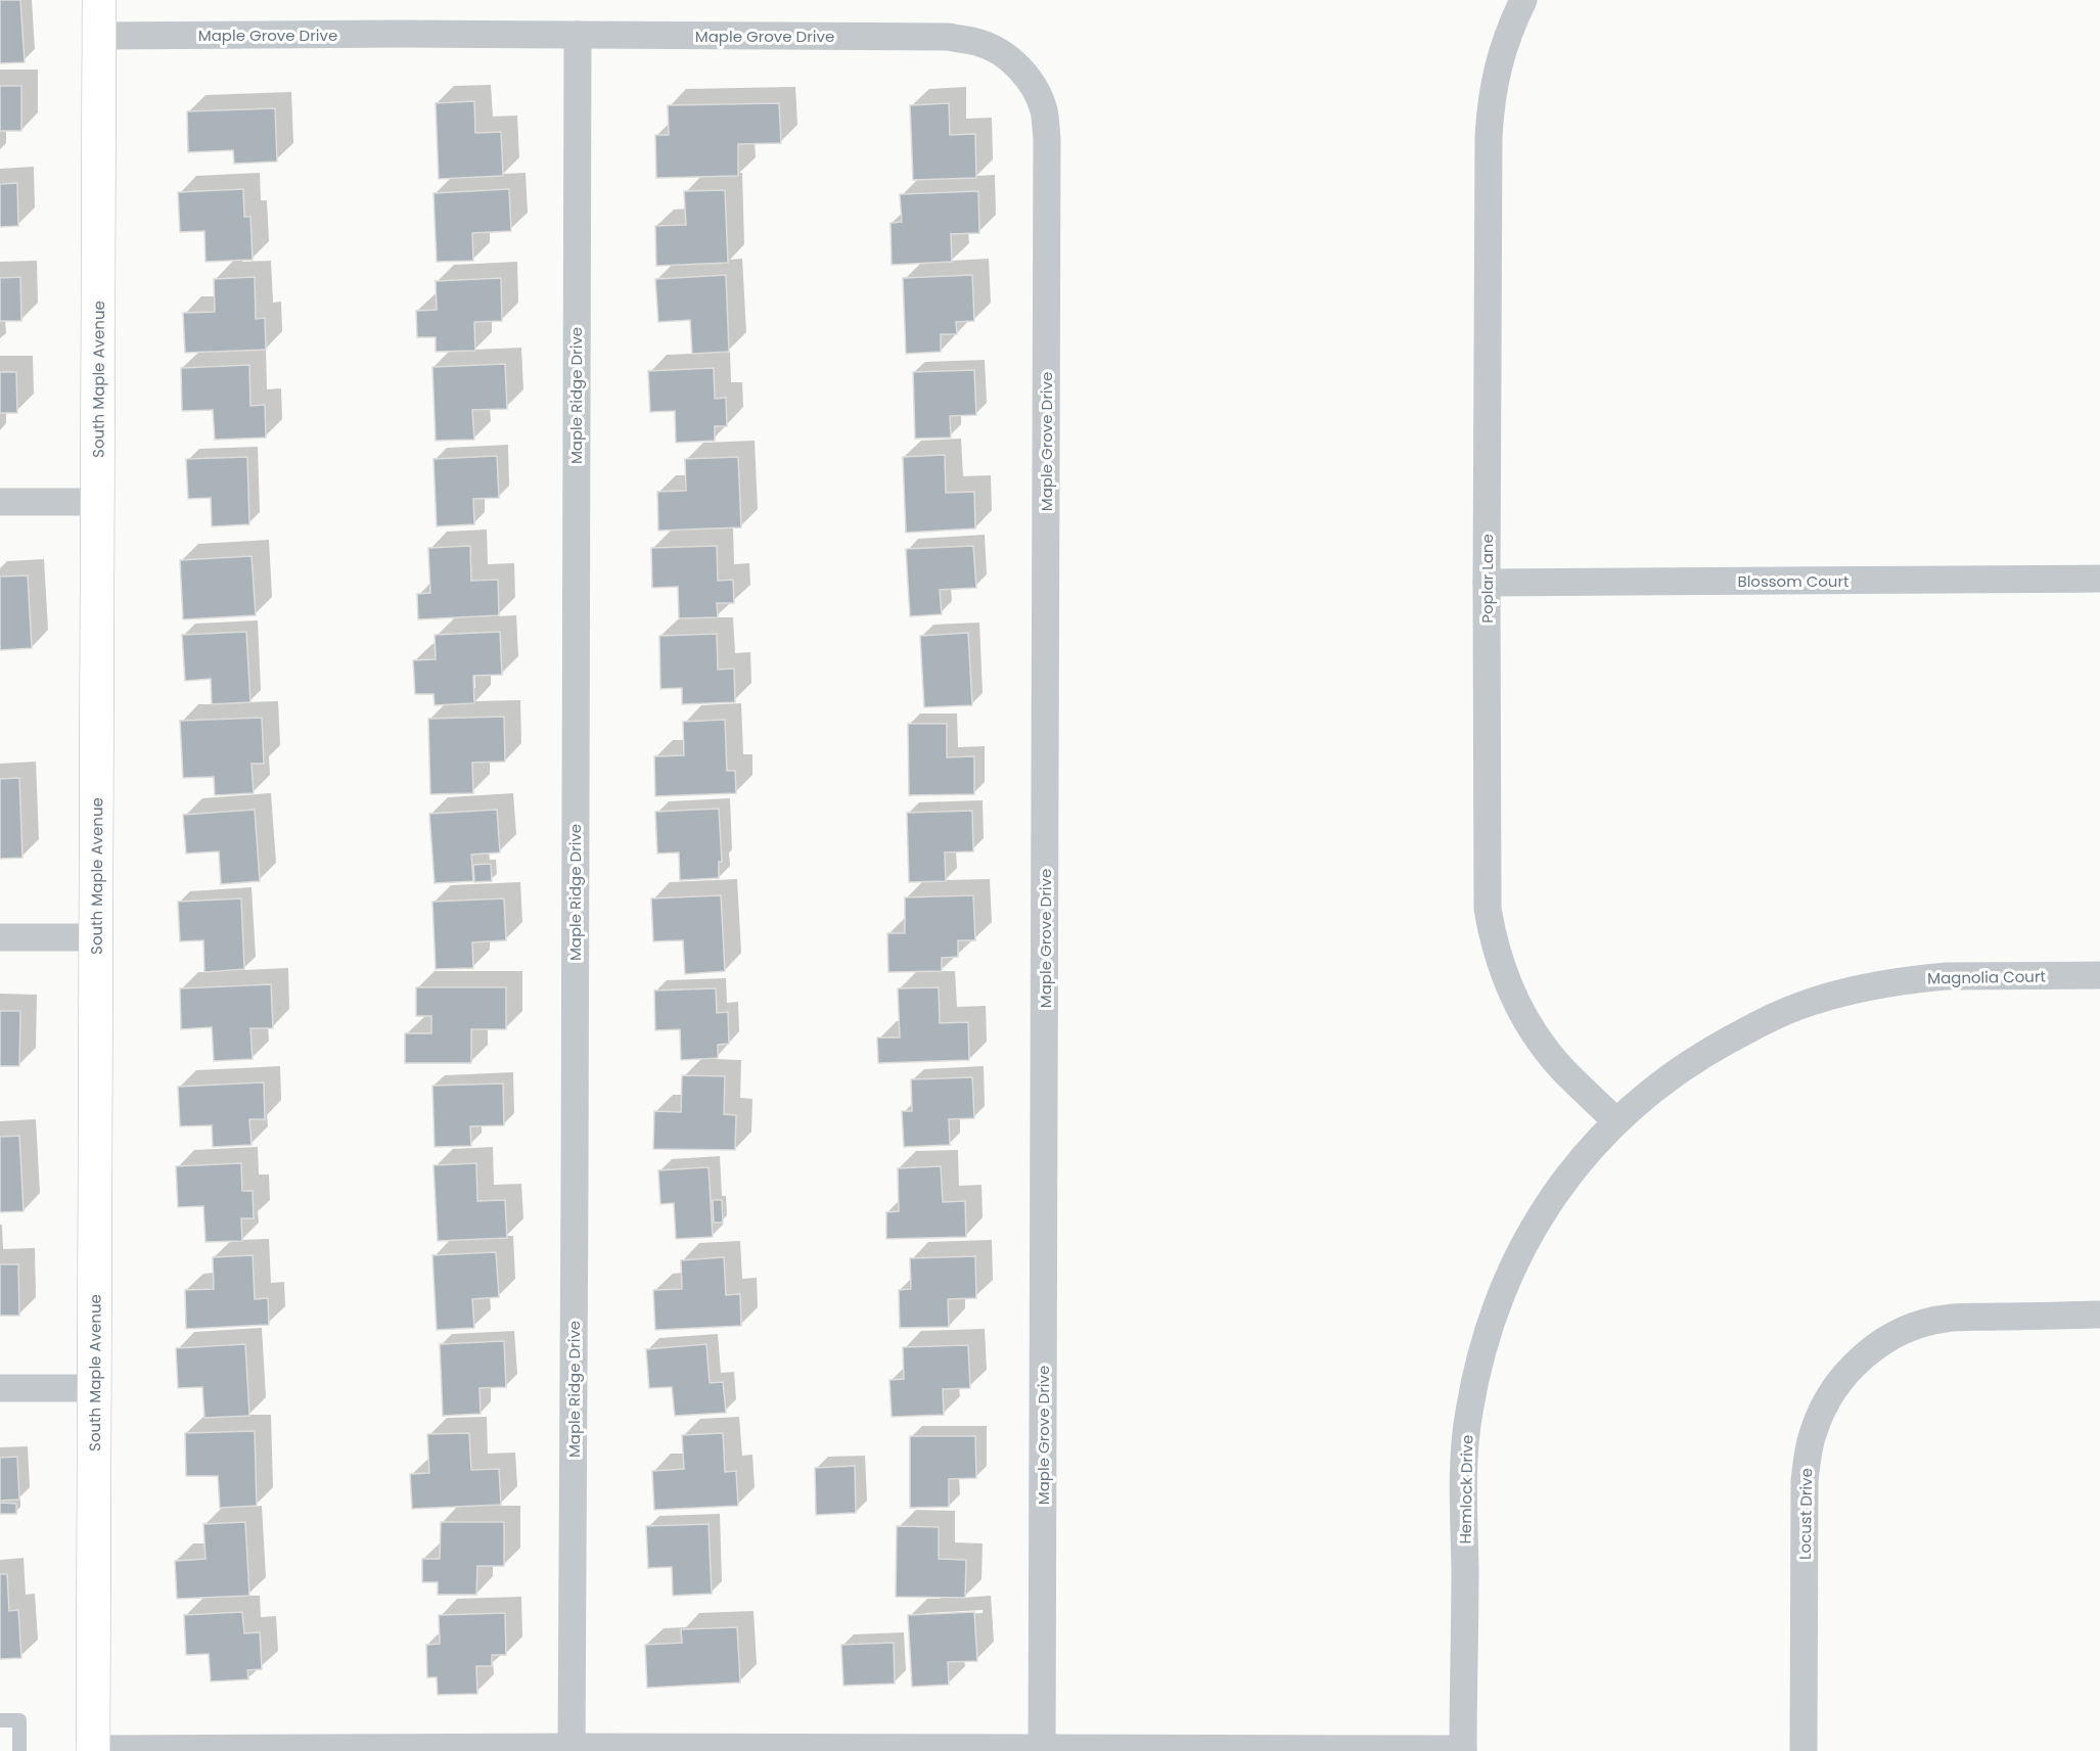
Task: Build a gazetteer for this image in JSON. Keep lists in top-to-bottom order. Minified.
{"streets":{"main road":["South Maple Avenue"],"street":["Maple Grove Drive","Maple Ridge Drive","Poplar Lane","Blossom Court","Magnolia Court","Hemlock Drive","Locust Drive"]},"crossings":[["Maple Grove Drive","South Maple Avenue"],["Maple Grove Drive","Maple Ridge Drive"],["Poplar Lane","Blossom Court"],["Poplar Lane","Magnolia Court"],["Poplar Lane","Hemlock Drive"],["Magnolia Court","Hemlock Drive"]]}
